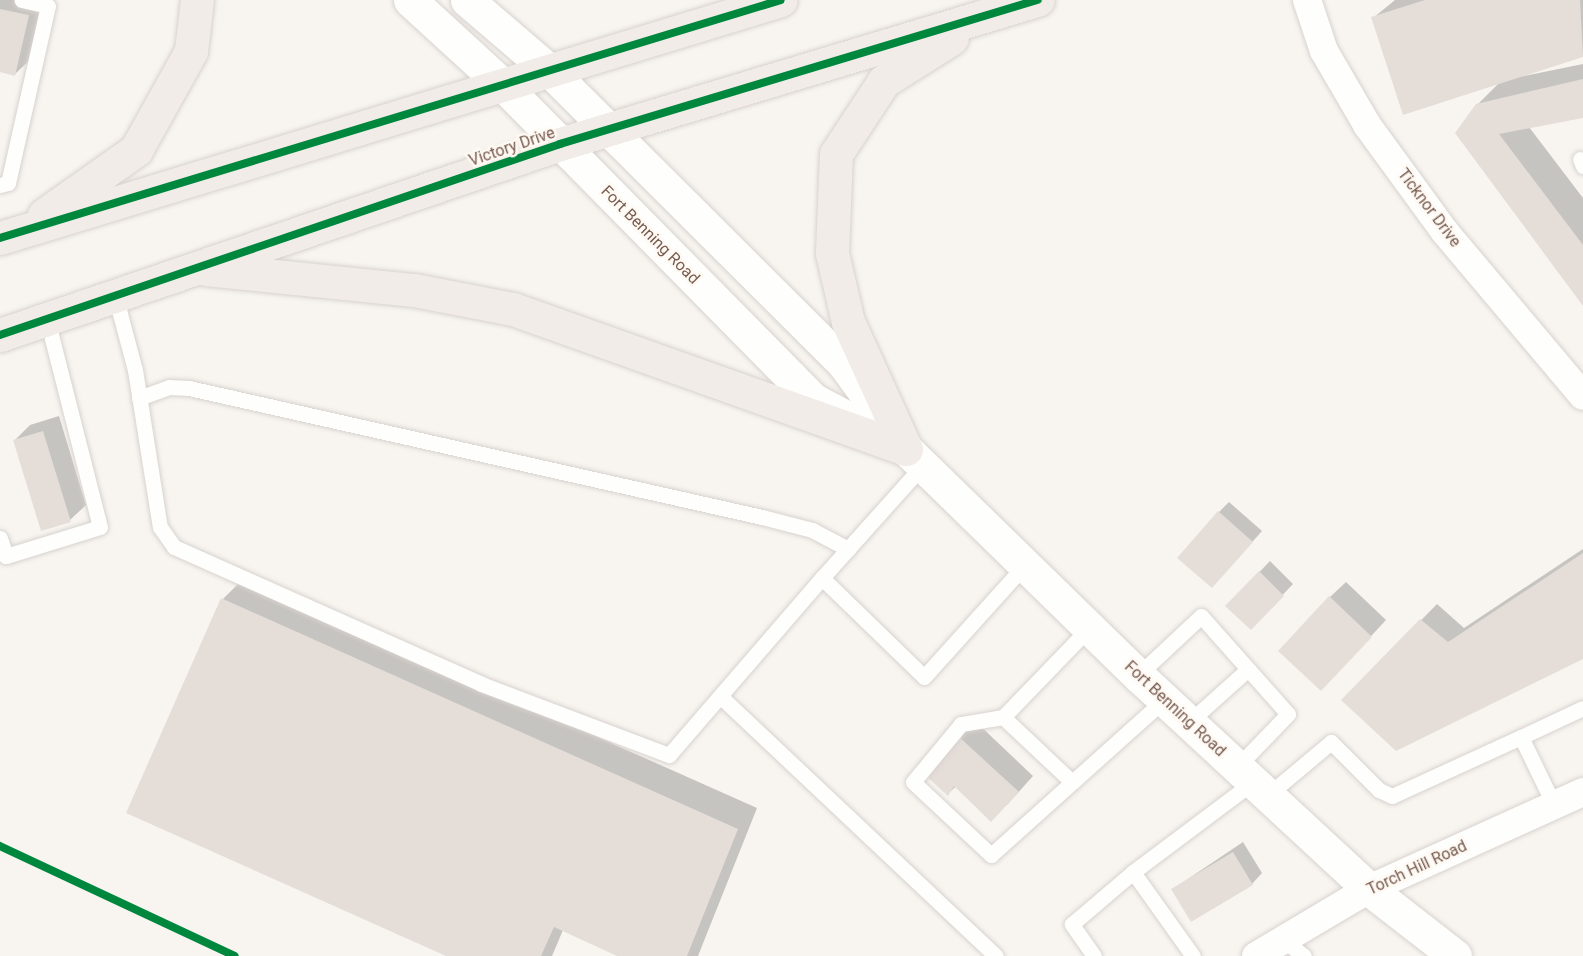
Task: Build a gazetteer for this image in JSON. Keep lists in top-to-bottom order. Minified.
{"streets":{"highway":["Victory Drive"],"main road":["Fort Benning Road"],"street":["Ticknor Drive","Torch Hill Road"]},"crossings":[["Victory Drive","Fort Benning Road"],["Fort Benning Road","Torch Hill Road"]]}
